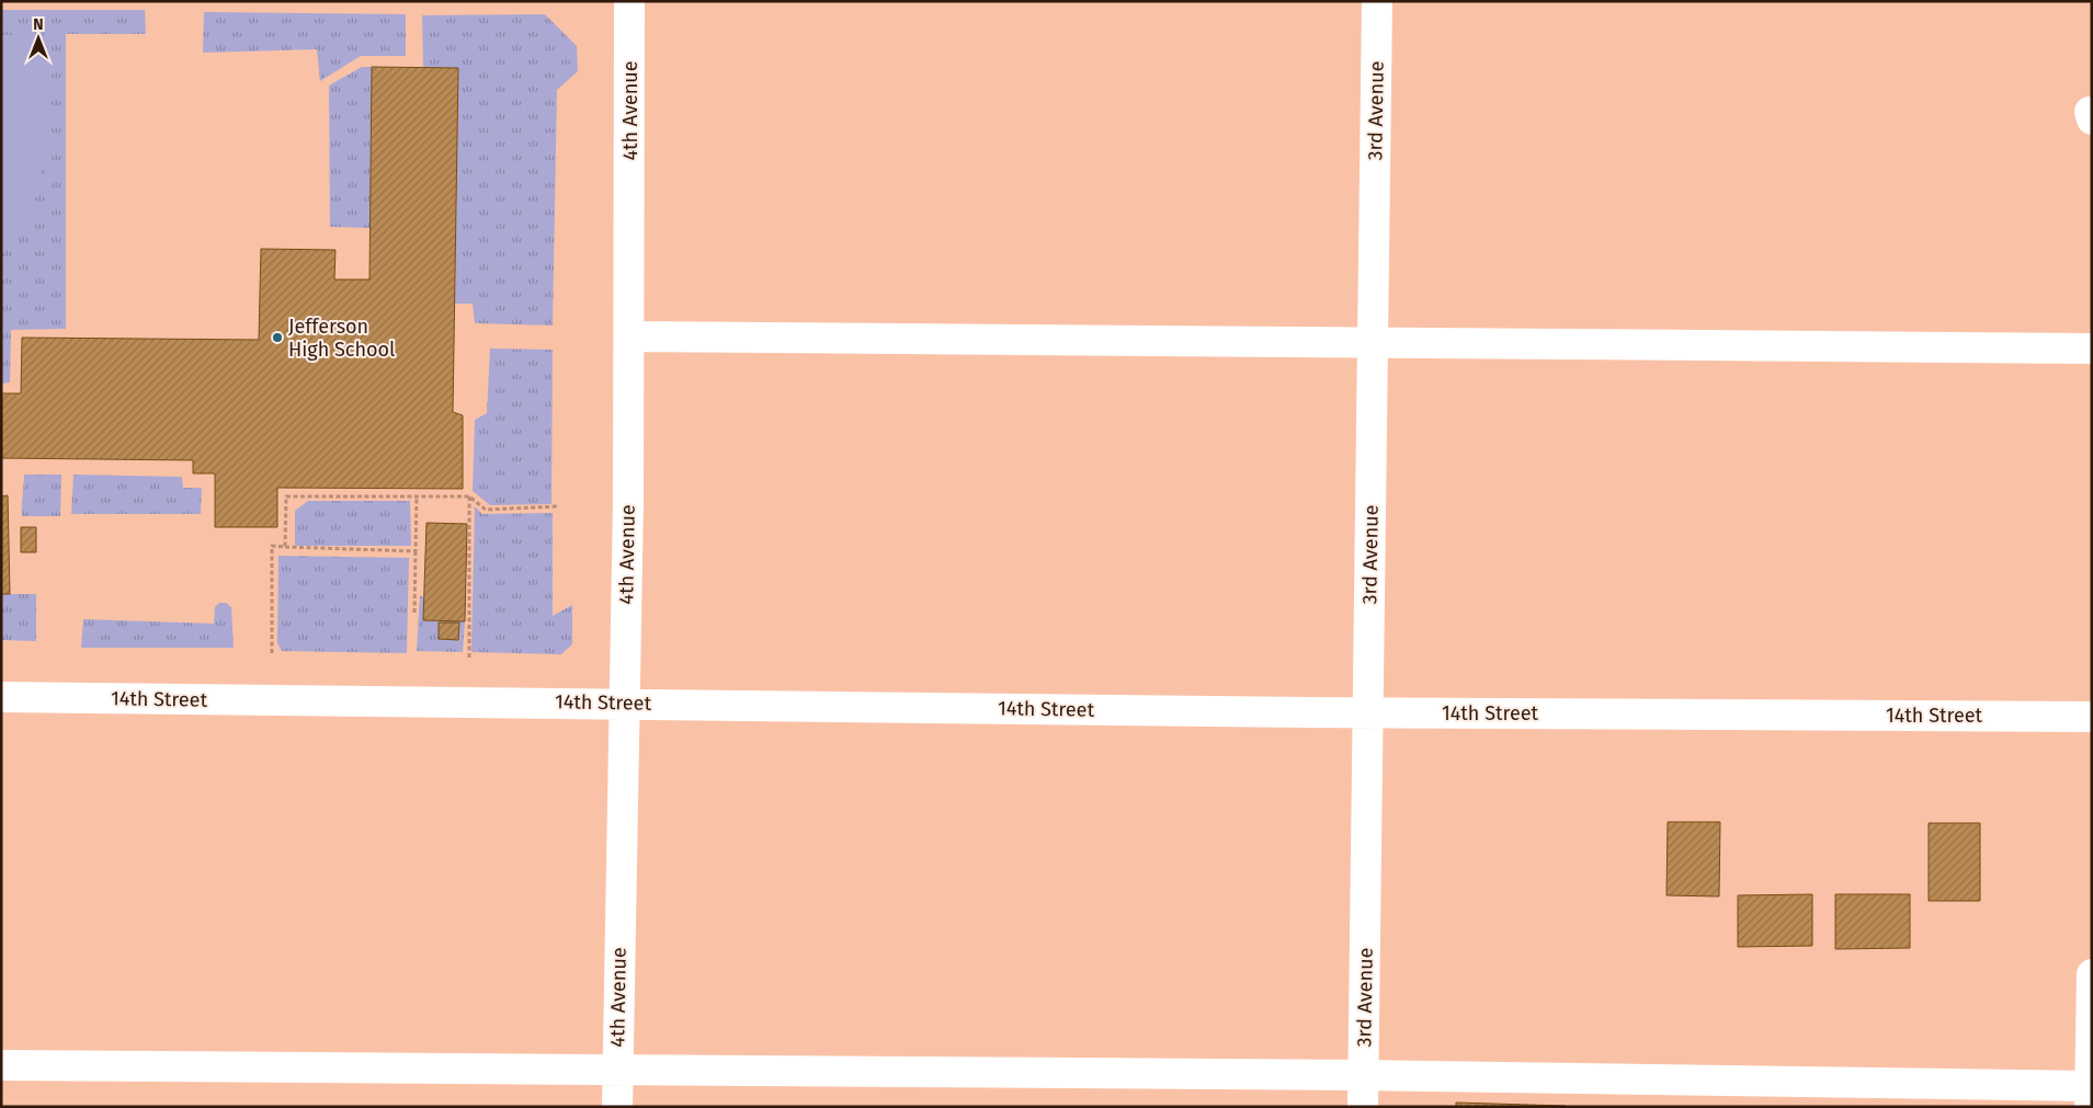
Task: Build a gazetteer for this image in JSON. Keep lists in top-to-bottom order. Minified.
{"streets":{"street":["4th Avenue","3rd Avenue","14th Street"]},"crossings":[["4th Avenue","14th Street"],["3rd Avenue","14th Street"]],"places":["Jefferson High School"],"north":"top"}
